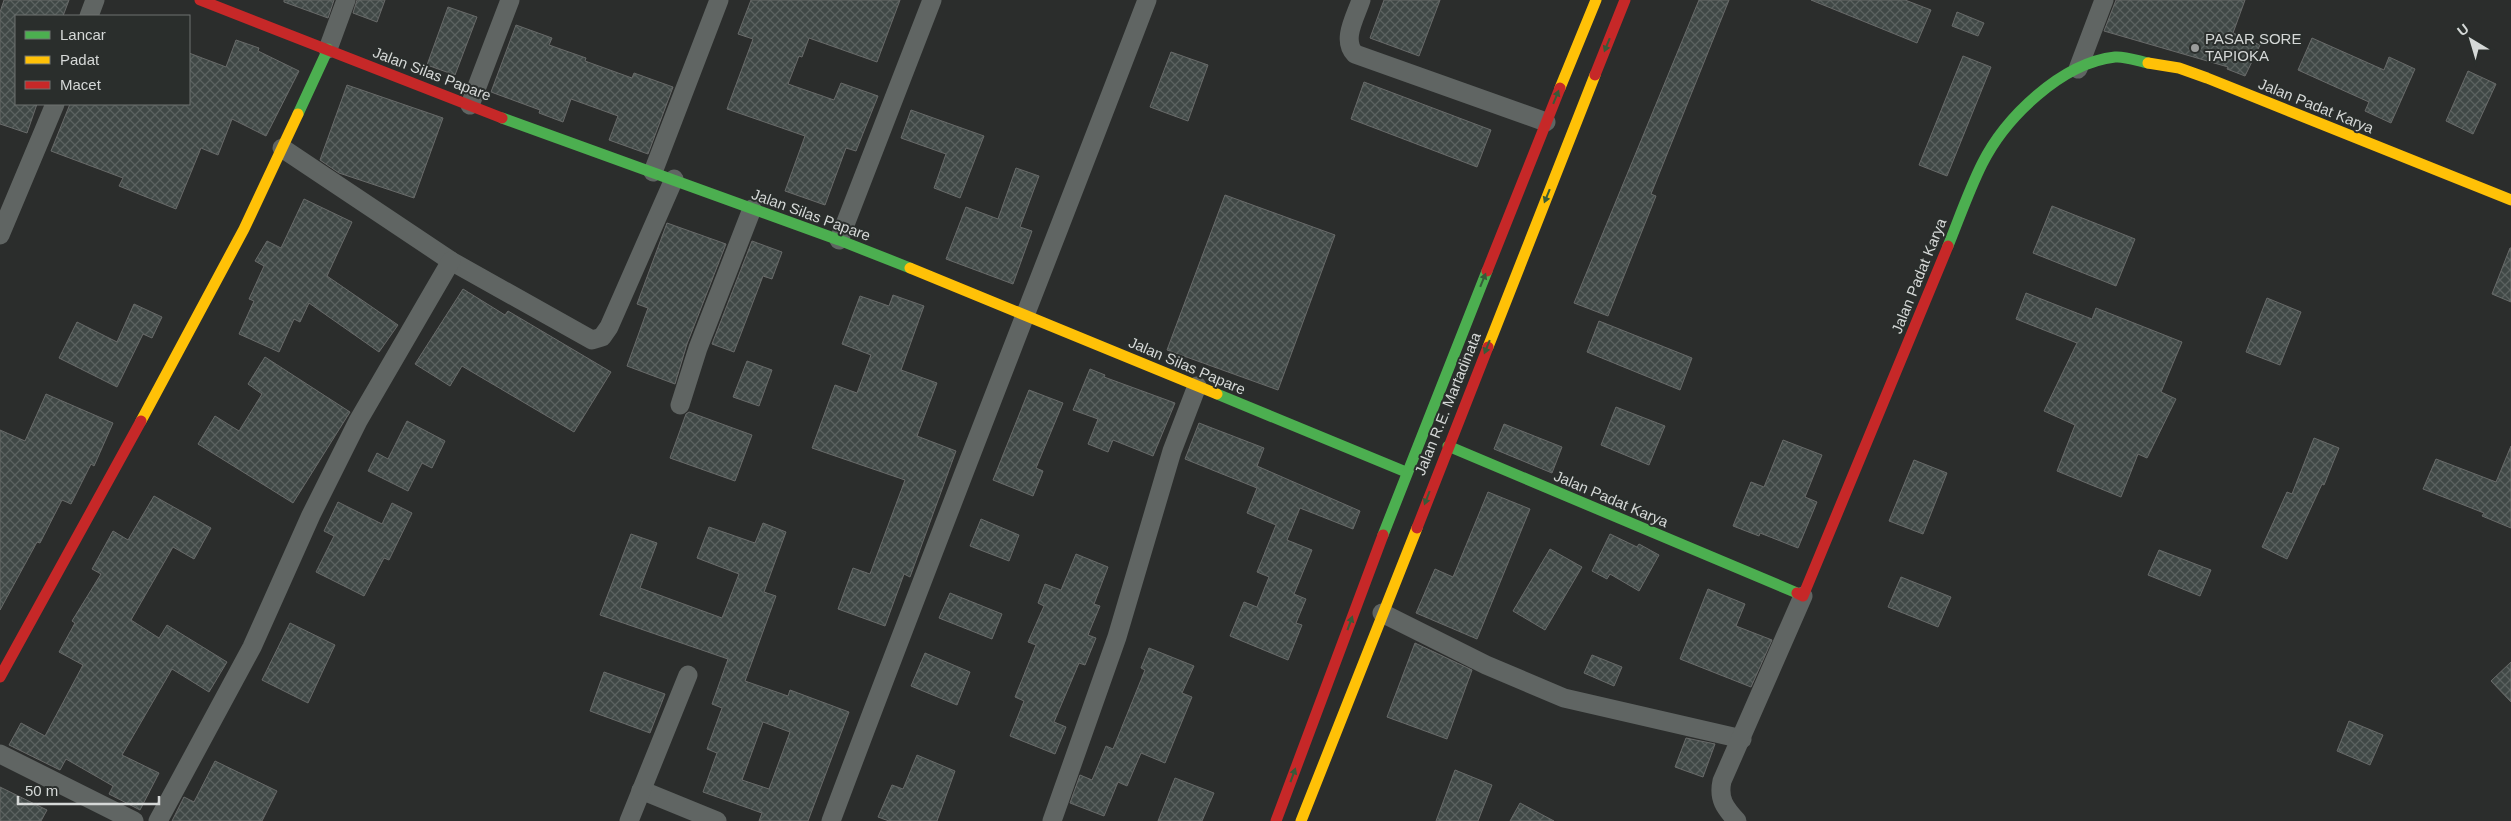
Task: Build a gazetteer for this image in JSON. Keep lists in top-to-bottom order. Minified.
{"streets":{"main road":["Jalan Silas Papare","Jalan Padat Karya","Jalan R.E. Martadinata"]},"crossings":[["Jalan Silas Papare","Jalan R.E. Martadinata"],["Jalan Padat Karya","Jalan R.E. Martadinata"]],"places":["PASAR SORE TAPIOKA"],"legend":["Lancar","Padat","Macet"],"scale_bar":"50 m","north":"top left"}
